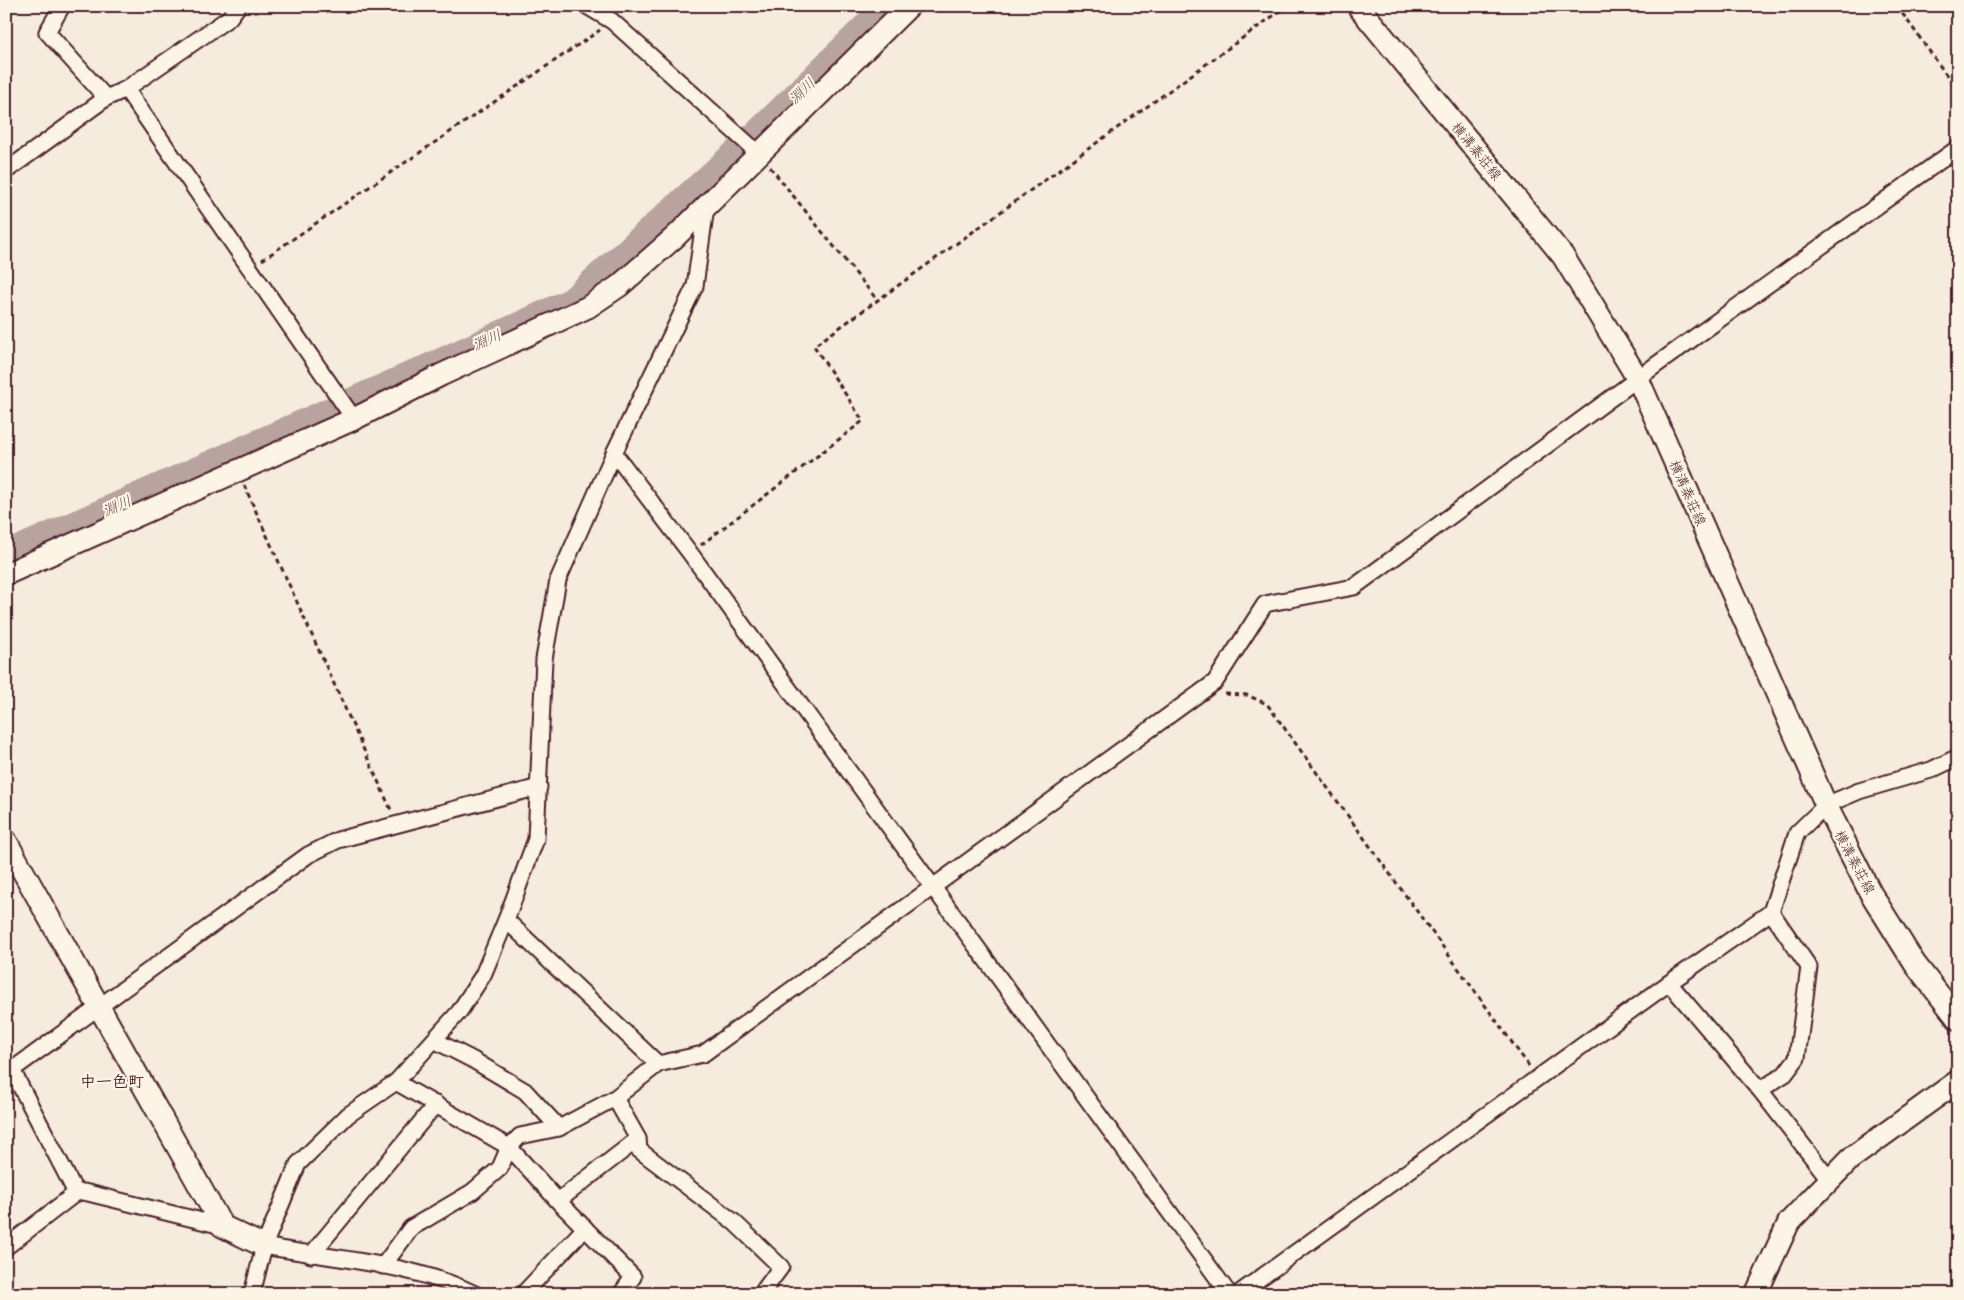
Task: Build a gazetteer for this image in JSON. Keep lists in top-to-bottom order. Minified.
{"streets":{"street":["横溝秦荘線"]},"districts":["中一色町"],"water":["淵川"]}
